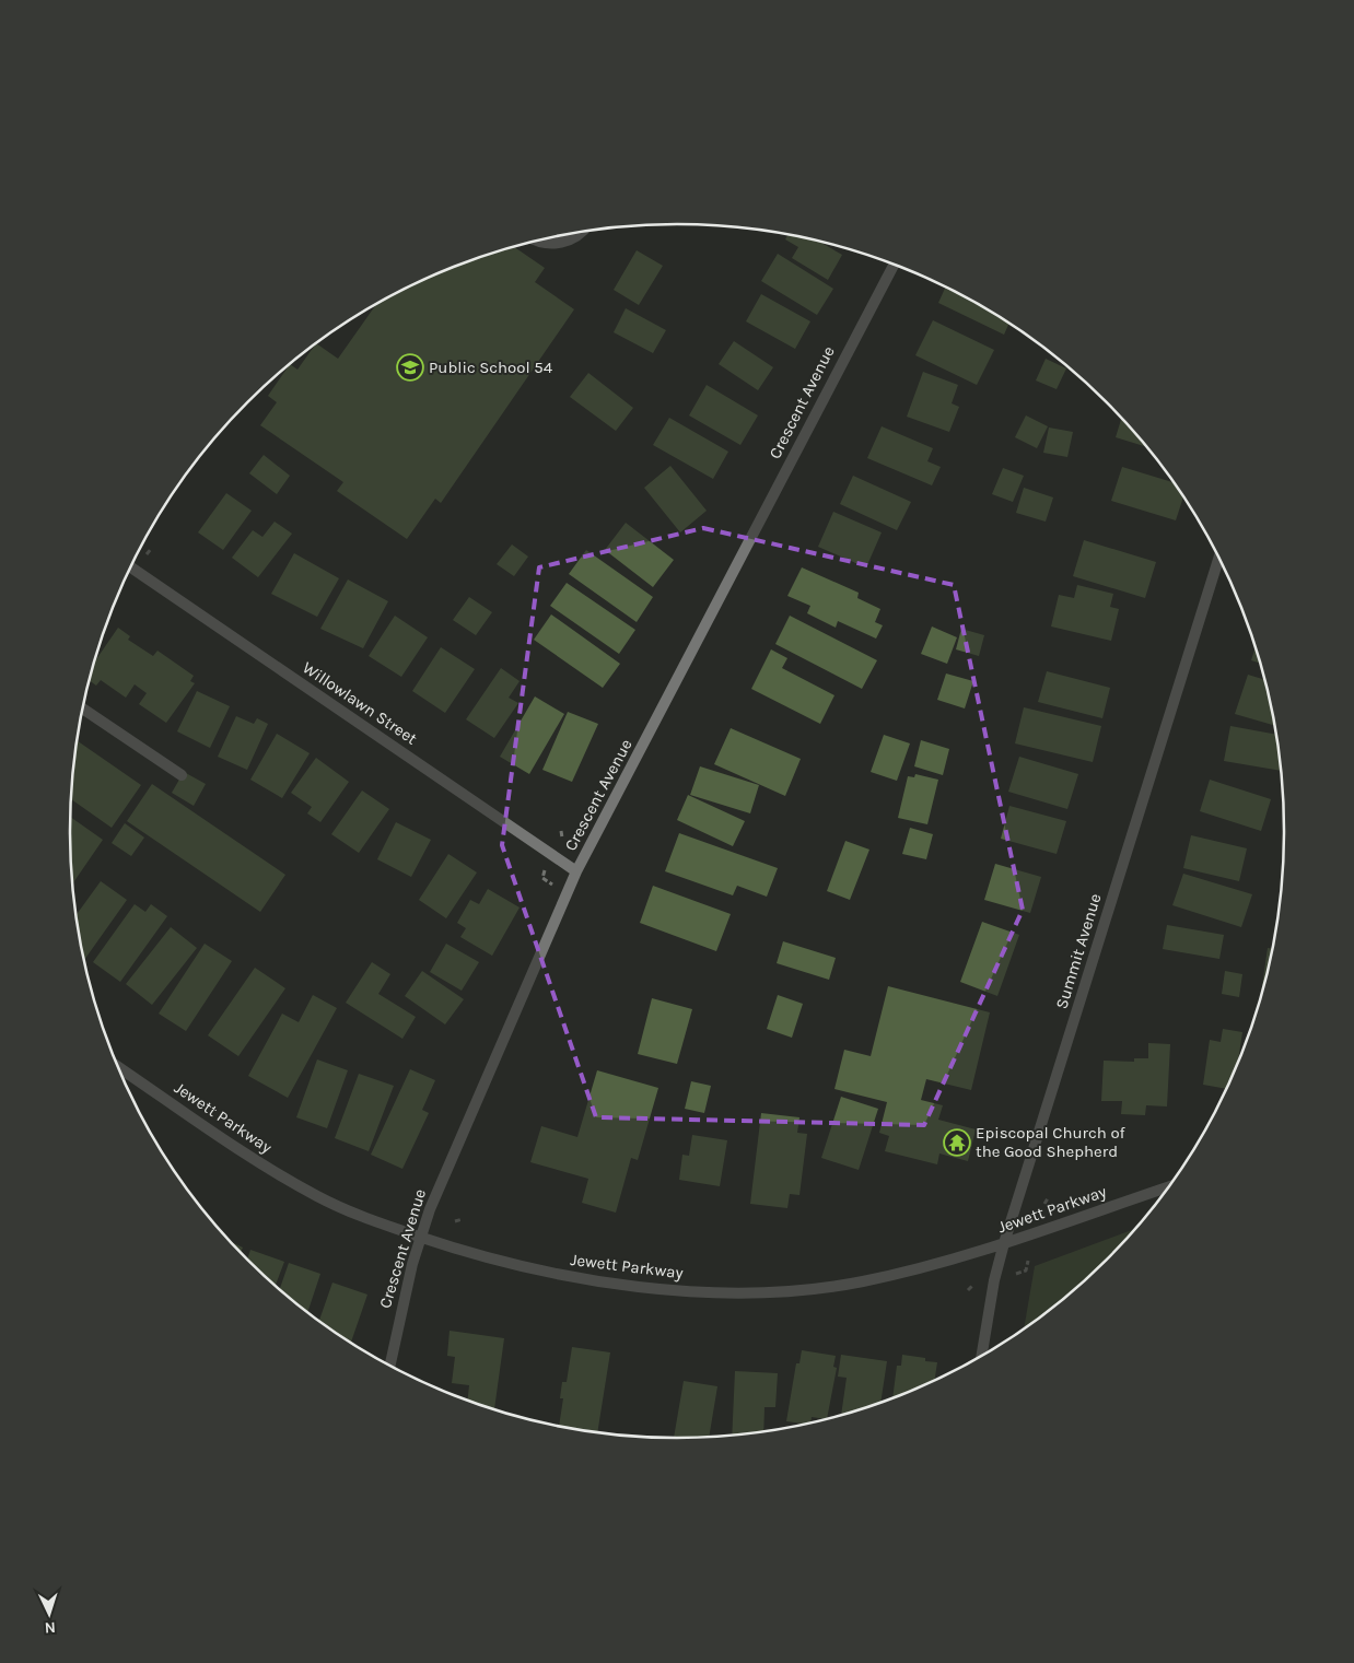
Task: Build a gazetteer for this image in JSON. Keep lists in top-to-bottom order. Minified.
{"streets":{"street":["Crescent Avenue","Willowlawn Street","Summit Avenue","Jewett Parkway"]},"crossings":[["Crescent Avenue","Willowlawn Street"],["Crescent Avenue","Jewett Parkway"],["Summit Avenue","Jewett Parkway"]],"places":{"school or university":["Public School 54"],"temple":["Episcopal Church of the Good Shepherd"]},"north":"bottom"}
